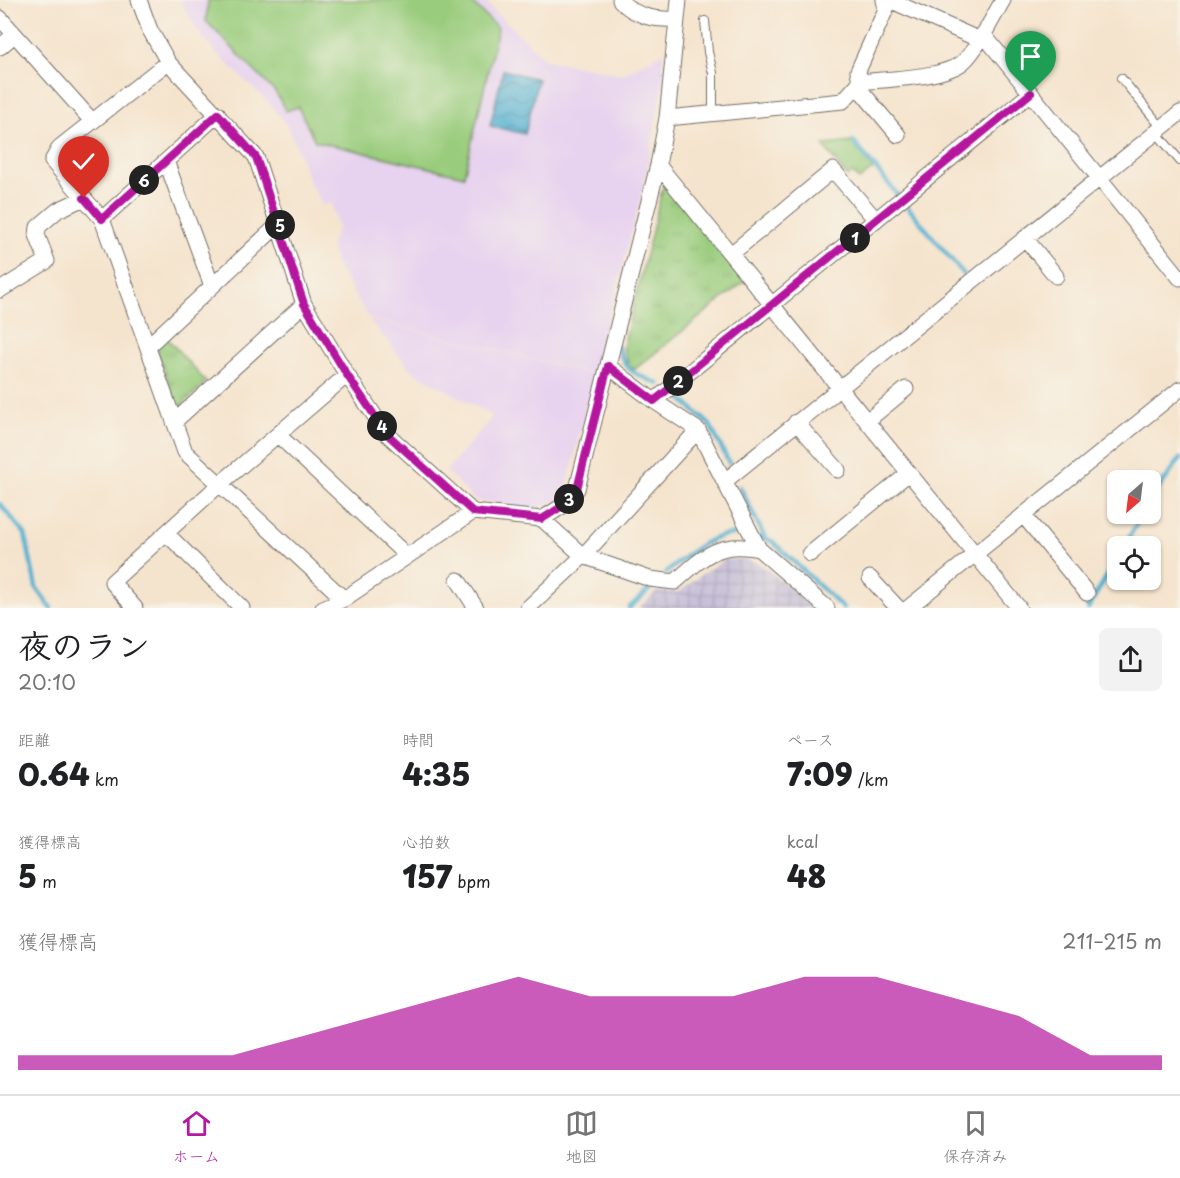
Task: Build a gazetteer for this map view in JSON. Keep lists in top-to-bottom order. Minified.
{"north":"bottom left","page":{"pins":["6","5","1","2","4","3"],"heading":["夜のラン","20:10"],"stats":[["距離","0.64 km"],["時間","4:35"],["ペース","7:09 /km"],["獲得標高","5 m"],["心拍数","157 bpm"],["kcal","48"]],"chart":["獲得標高","211–215 m"],"tabs":["ホーム","地図","保存済み"]}}
